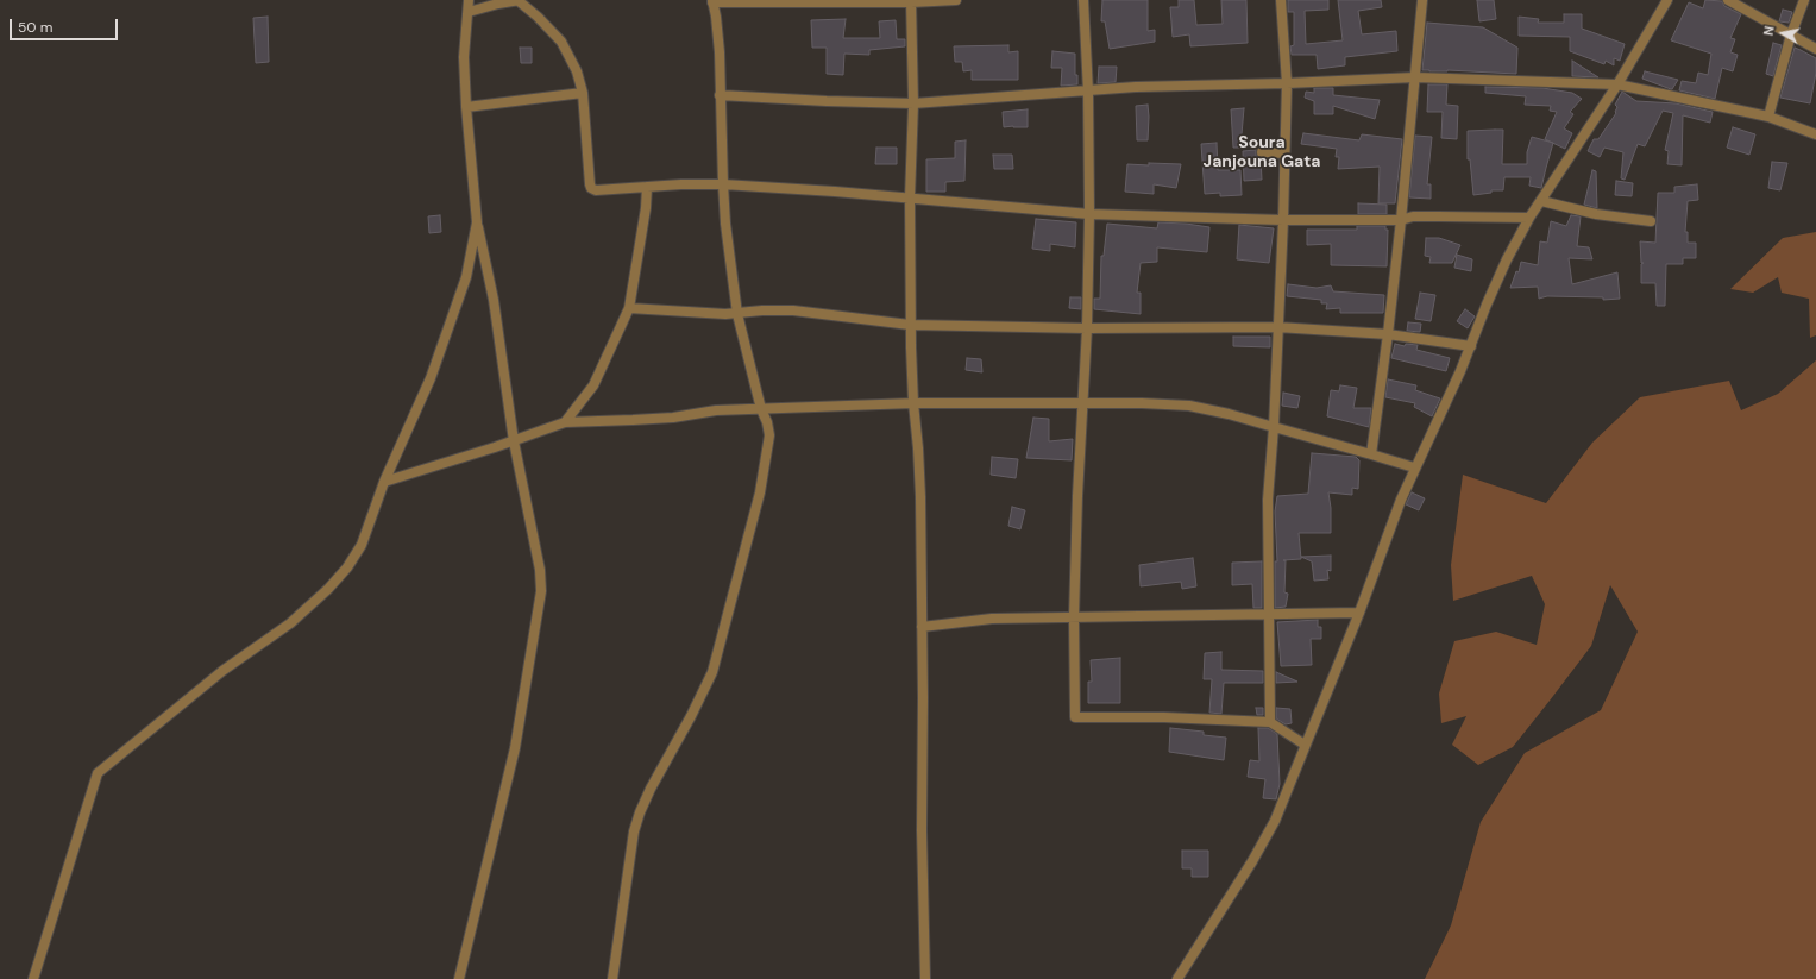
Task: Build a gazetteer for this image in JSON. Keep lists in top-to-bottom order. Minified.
{"districts":["Soura Janjouna Gata"],"scale_bar":"50 m","north":"left"}
